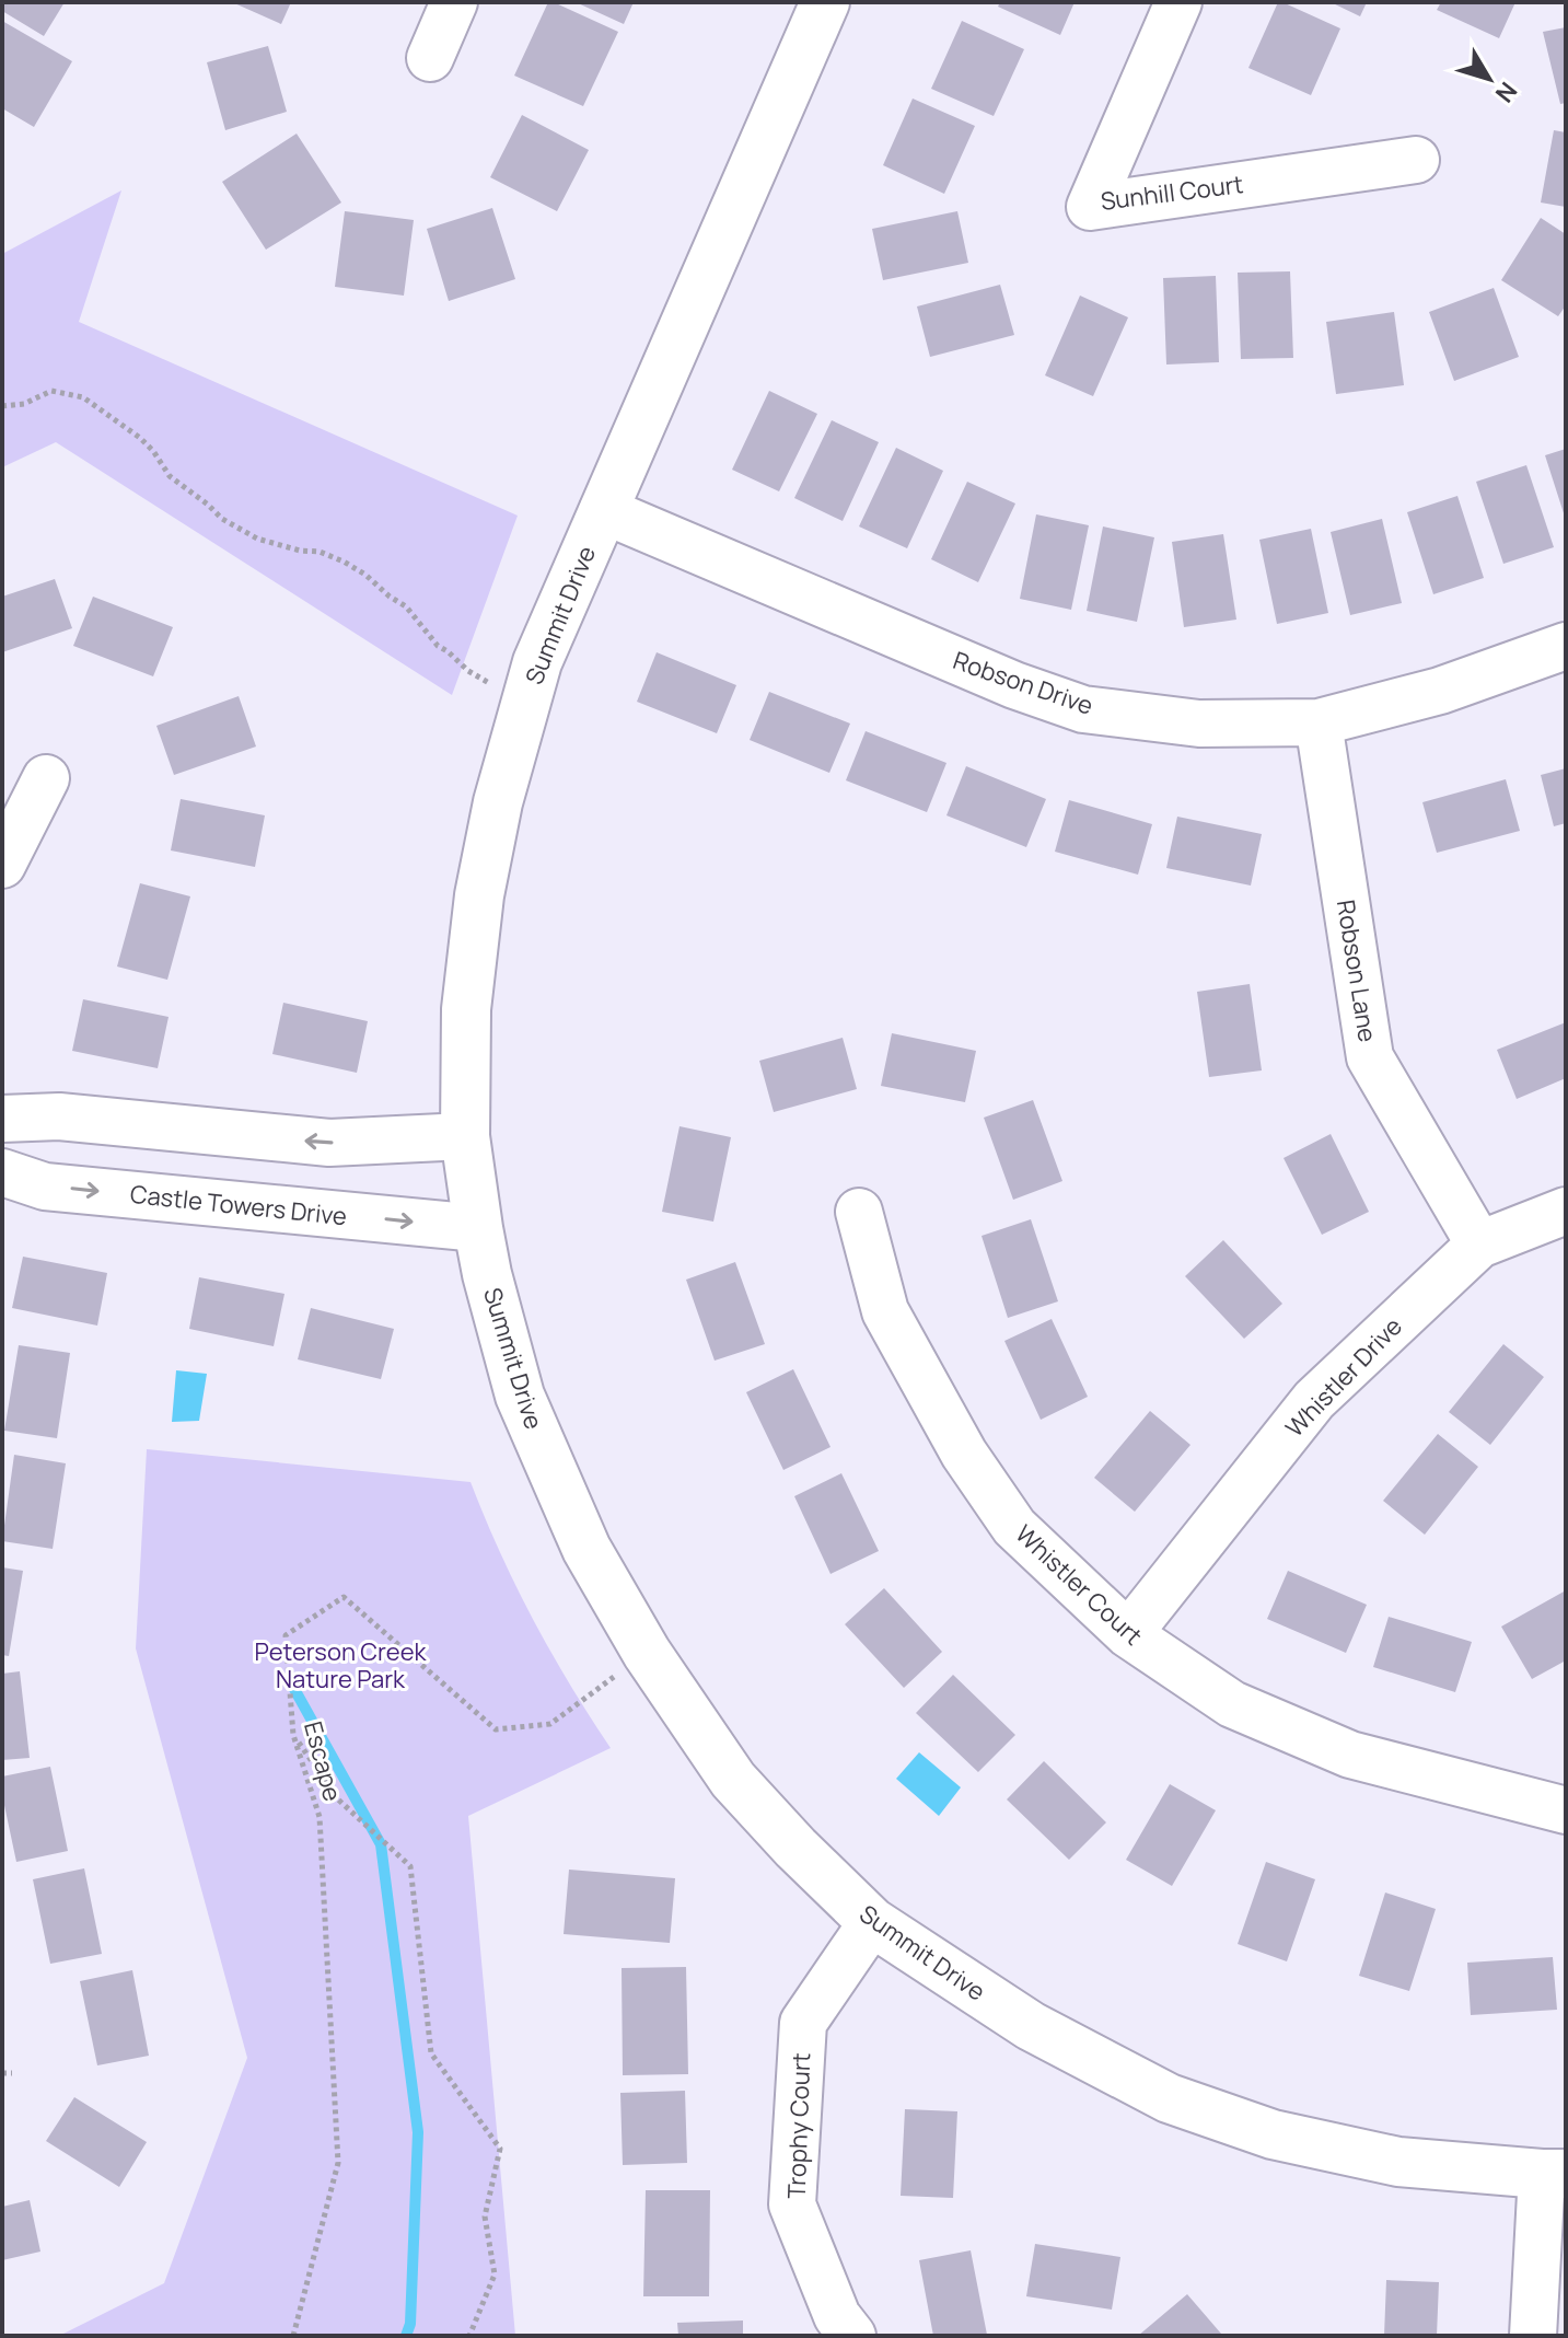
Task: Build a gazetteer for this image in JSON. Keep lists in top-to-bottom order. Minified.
{"streets":{"main road":["Summit Drive"],"street":["Sunhill Court","Robson Drive","Robson Lane","Castle Towers Drive","Whistler Drive","Whistler Court","Trophy Court"],"path":["Escape"]},"crossings":[["Summit Drive","Robson Drive"],["Summit Drive","Castle Towers Drive"],["Summit Drive","Escape"],["Summit Drive","Trophy Court"],["Robson Drive","Robson Lane"],["Robson Lane","Whistler Drive"],["Whistler Drive","Whistler Court"]],"parks":["Peterson Creek Nature Park"],"north":"bottom right"}
